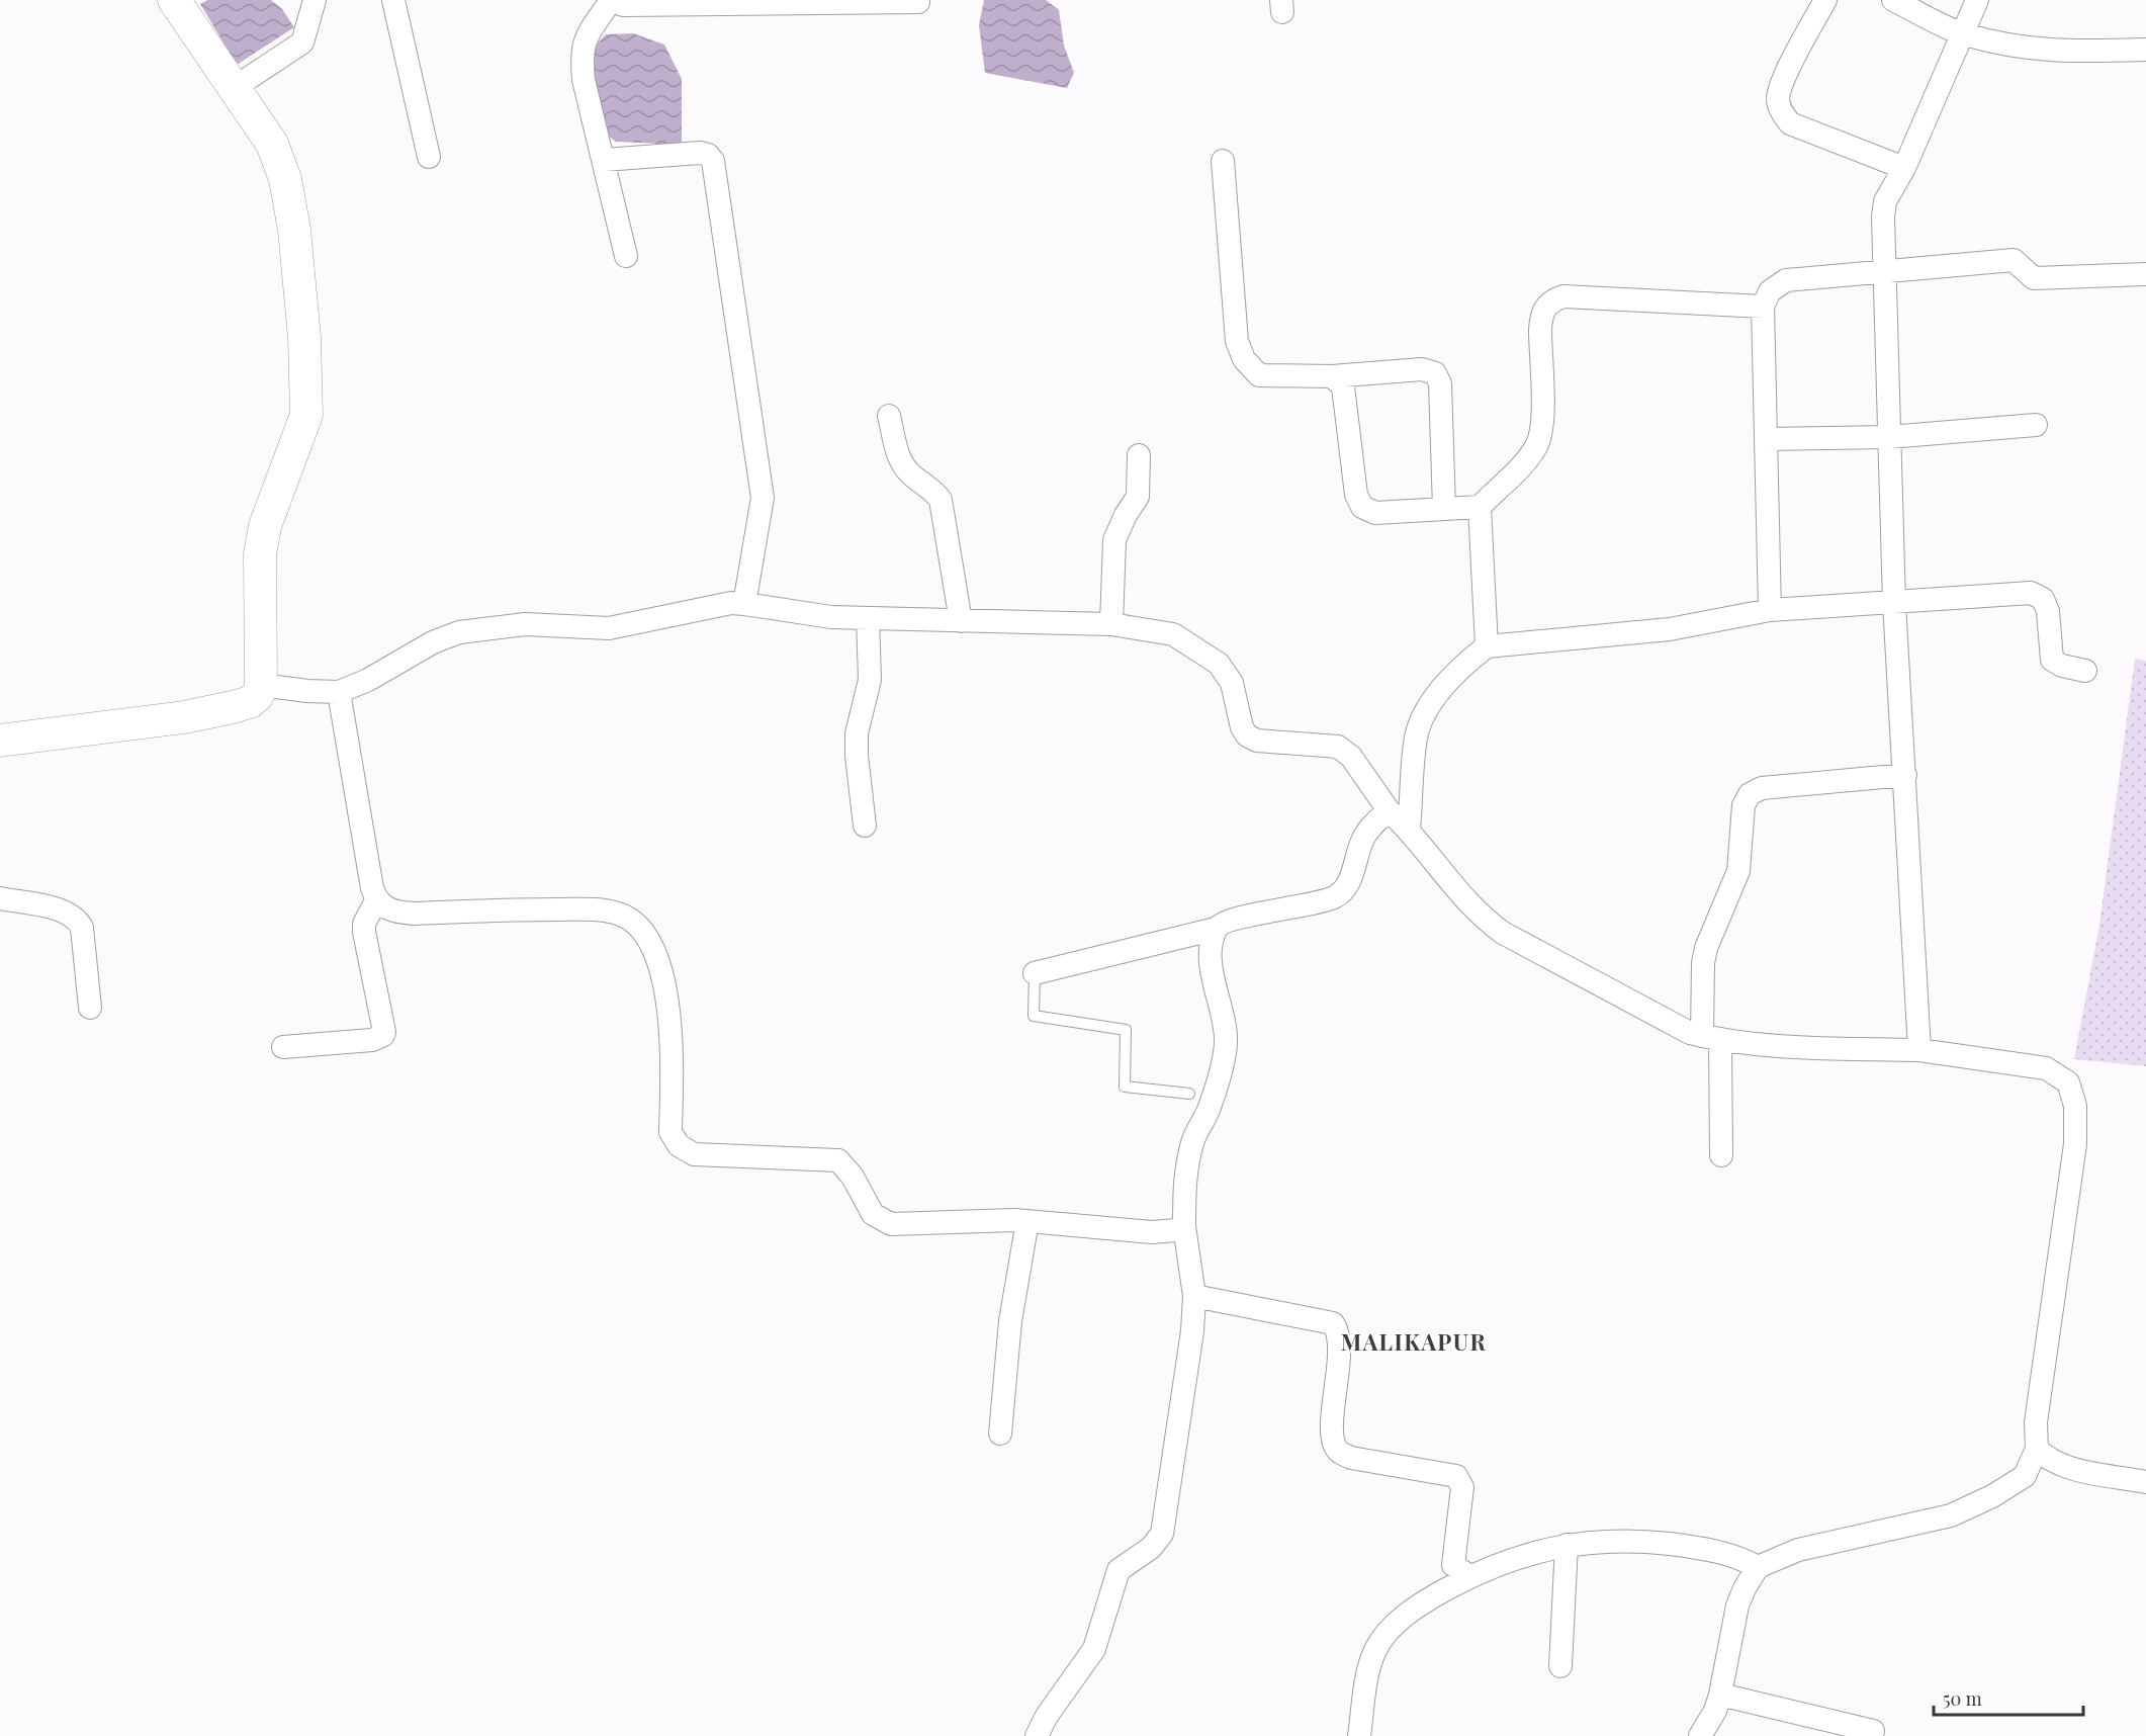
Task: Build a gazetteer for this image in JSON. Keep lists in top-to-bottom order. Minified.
{"districts":["MALIKAPUR"],"scale_bar":"50 m"}
